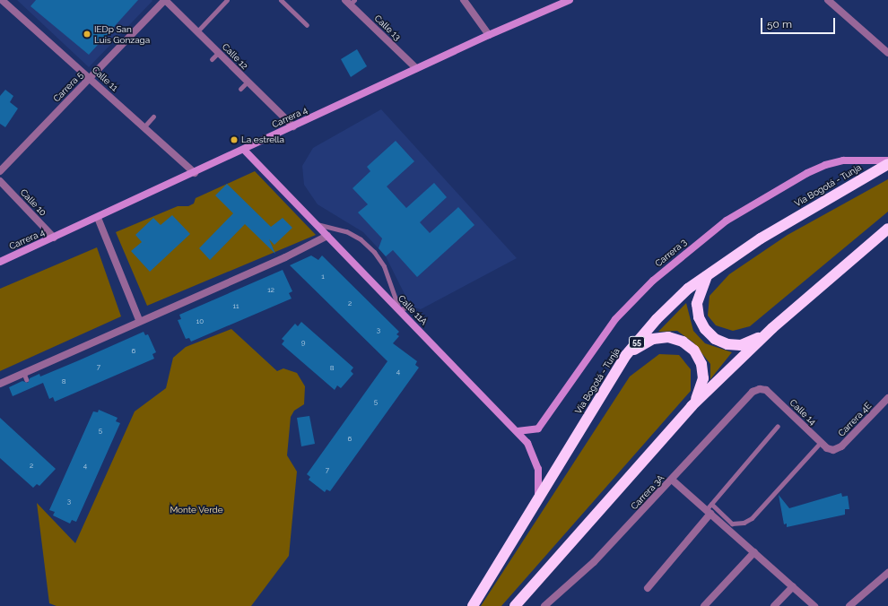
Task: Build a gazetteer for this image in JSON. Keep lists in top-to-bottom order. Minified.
{"streets":{"highway":["Vía Bogotá - Tunja","55"],"street":["Calle 13","Calle 12","Calle 11","Carrera 5","Carrera 4","Calle 10","Carrera 3","Calle 11A","Calle 14","Carrera 4E","Carrera 3A"]},"crossings":[["Calle 13","Carrera 4"],["Calle 12","Carrera 5"],["Calle 12","Carrera 4"],["Calle 11","Carrera 5"],["Calle 11","Carrera 4"],["Carrera 4","Calle 10"],["Carrera 4","Calle 11A"],["Vía Bogotá - Tunja","Calle 11A"],["Carrera 3","Calle 11A"],["Calle 14","Carrera 4E"],["Calle 14","Carrera 3A"]],"parks":["Monte Verde"],"places":["IEDp San Luis Gonzaga","La estrella"],"house_numbers":["1","12","2","11","10","3","9","6","7","8","4","8","5","5","6","2","4","7","3"],"scale_bar":"50 m"}
